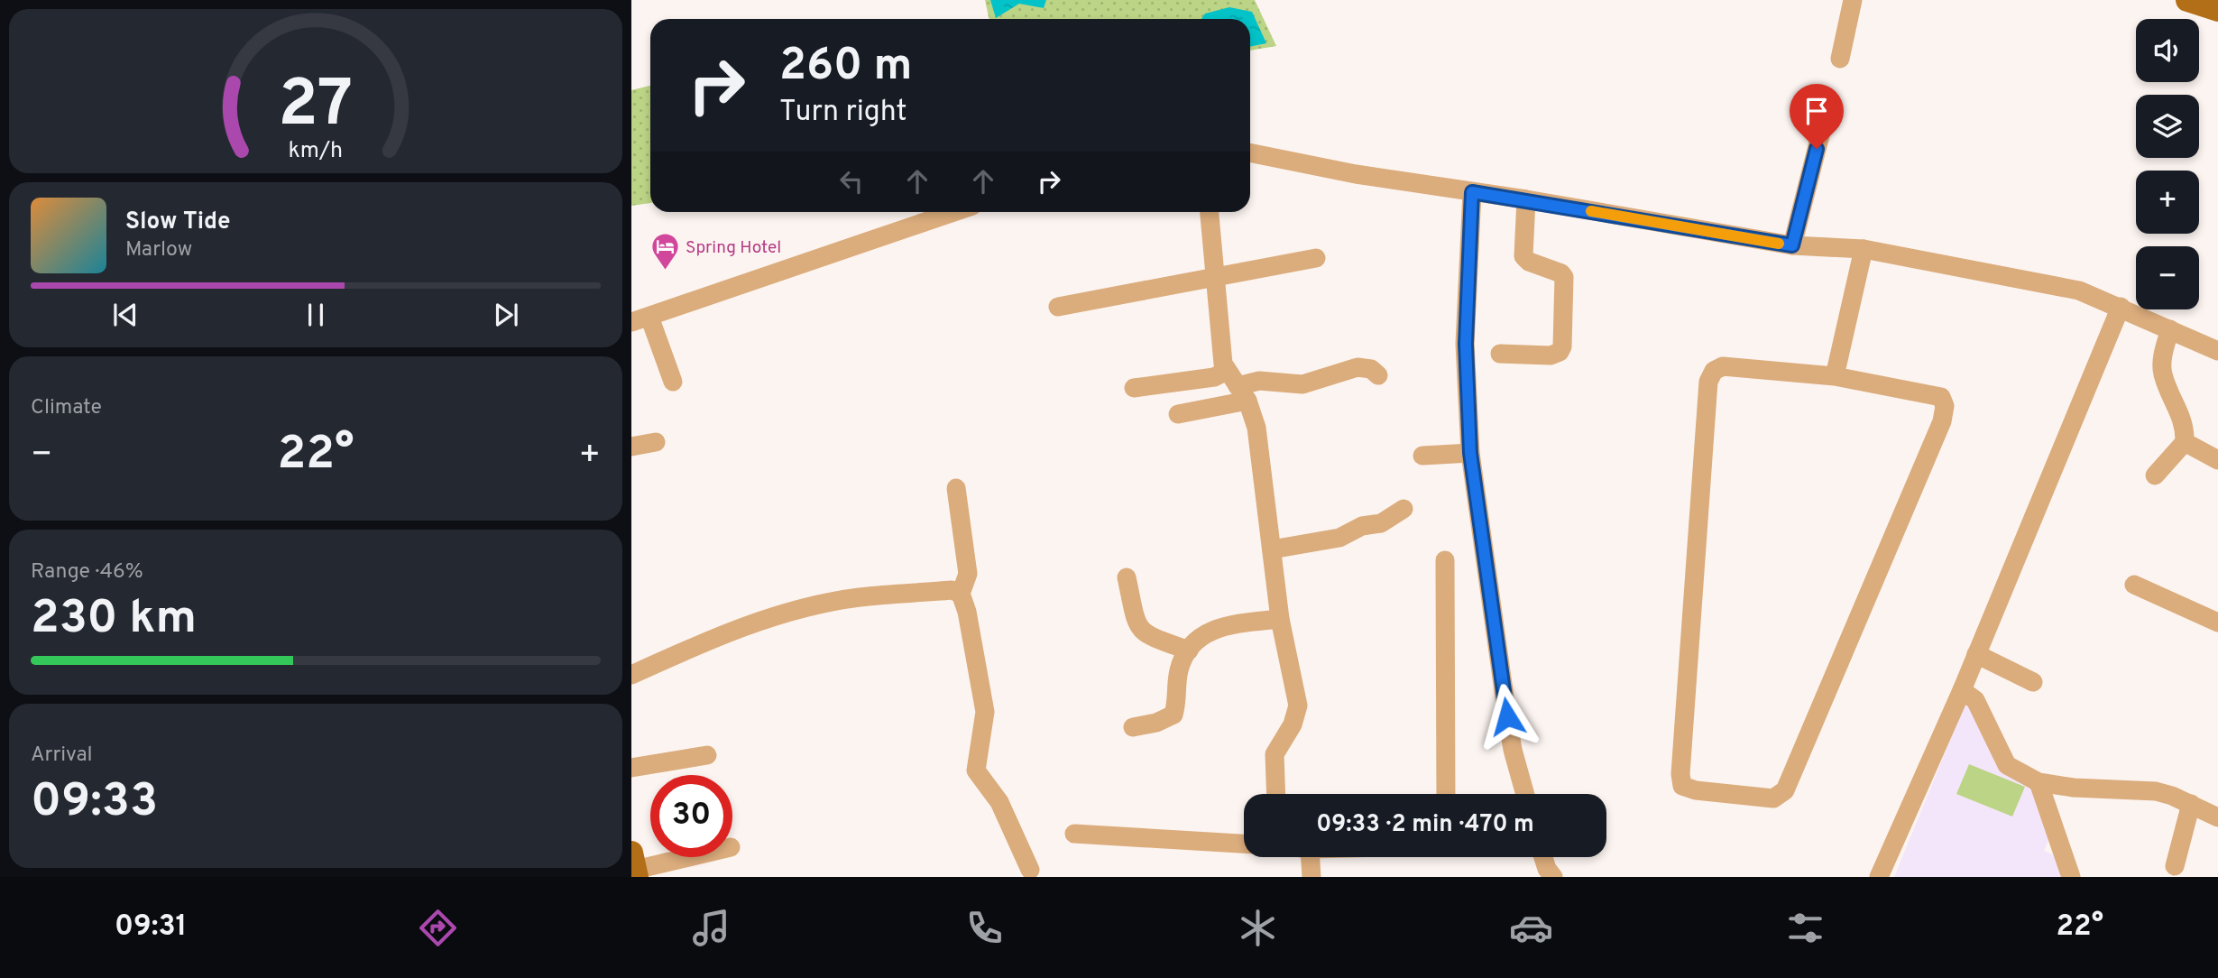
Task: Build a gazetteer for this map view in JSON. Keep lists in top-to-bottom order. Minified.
{"places":{"hotel":["Spring Hotel"]},"page":{"map_buttons":["+","−"],"turn":["260 m","Turn right"],"song":["Slow Tide","Marlow"],"tile":["Climate",["Range · 46%","230 km"],["Arrival","09:33"]],"heat":["−","22°","+"],"limit":"30","trip":"09:33 · 2 min · 470 m","tabs":["09:31","22°"],"gauge":["27","km/h"]}}
